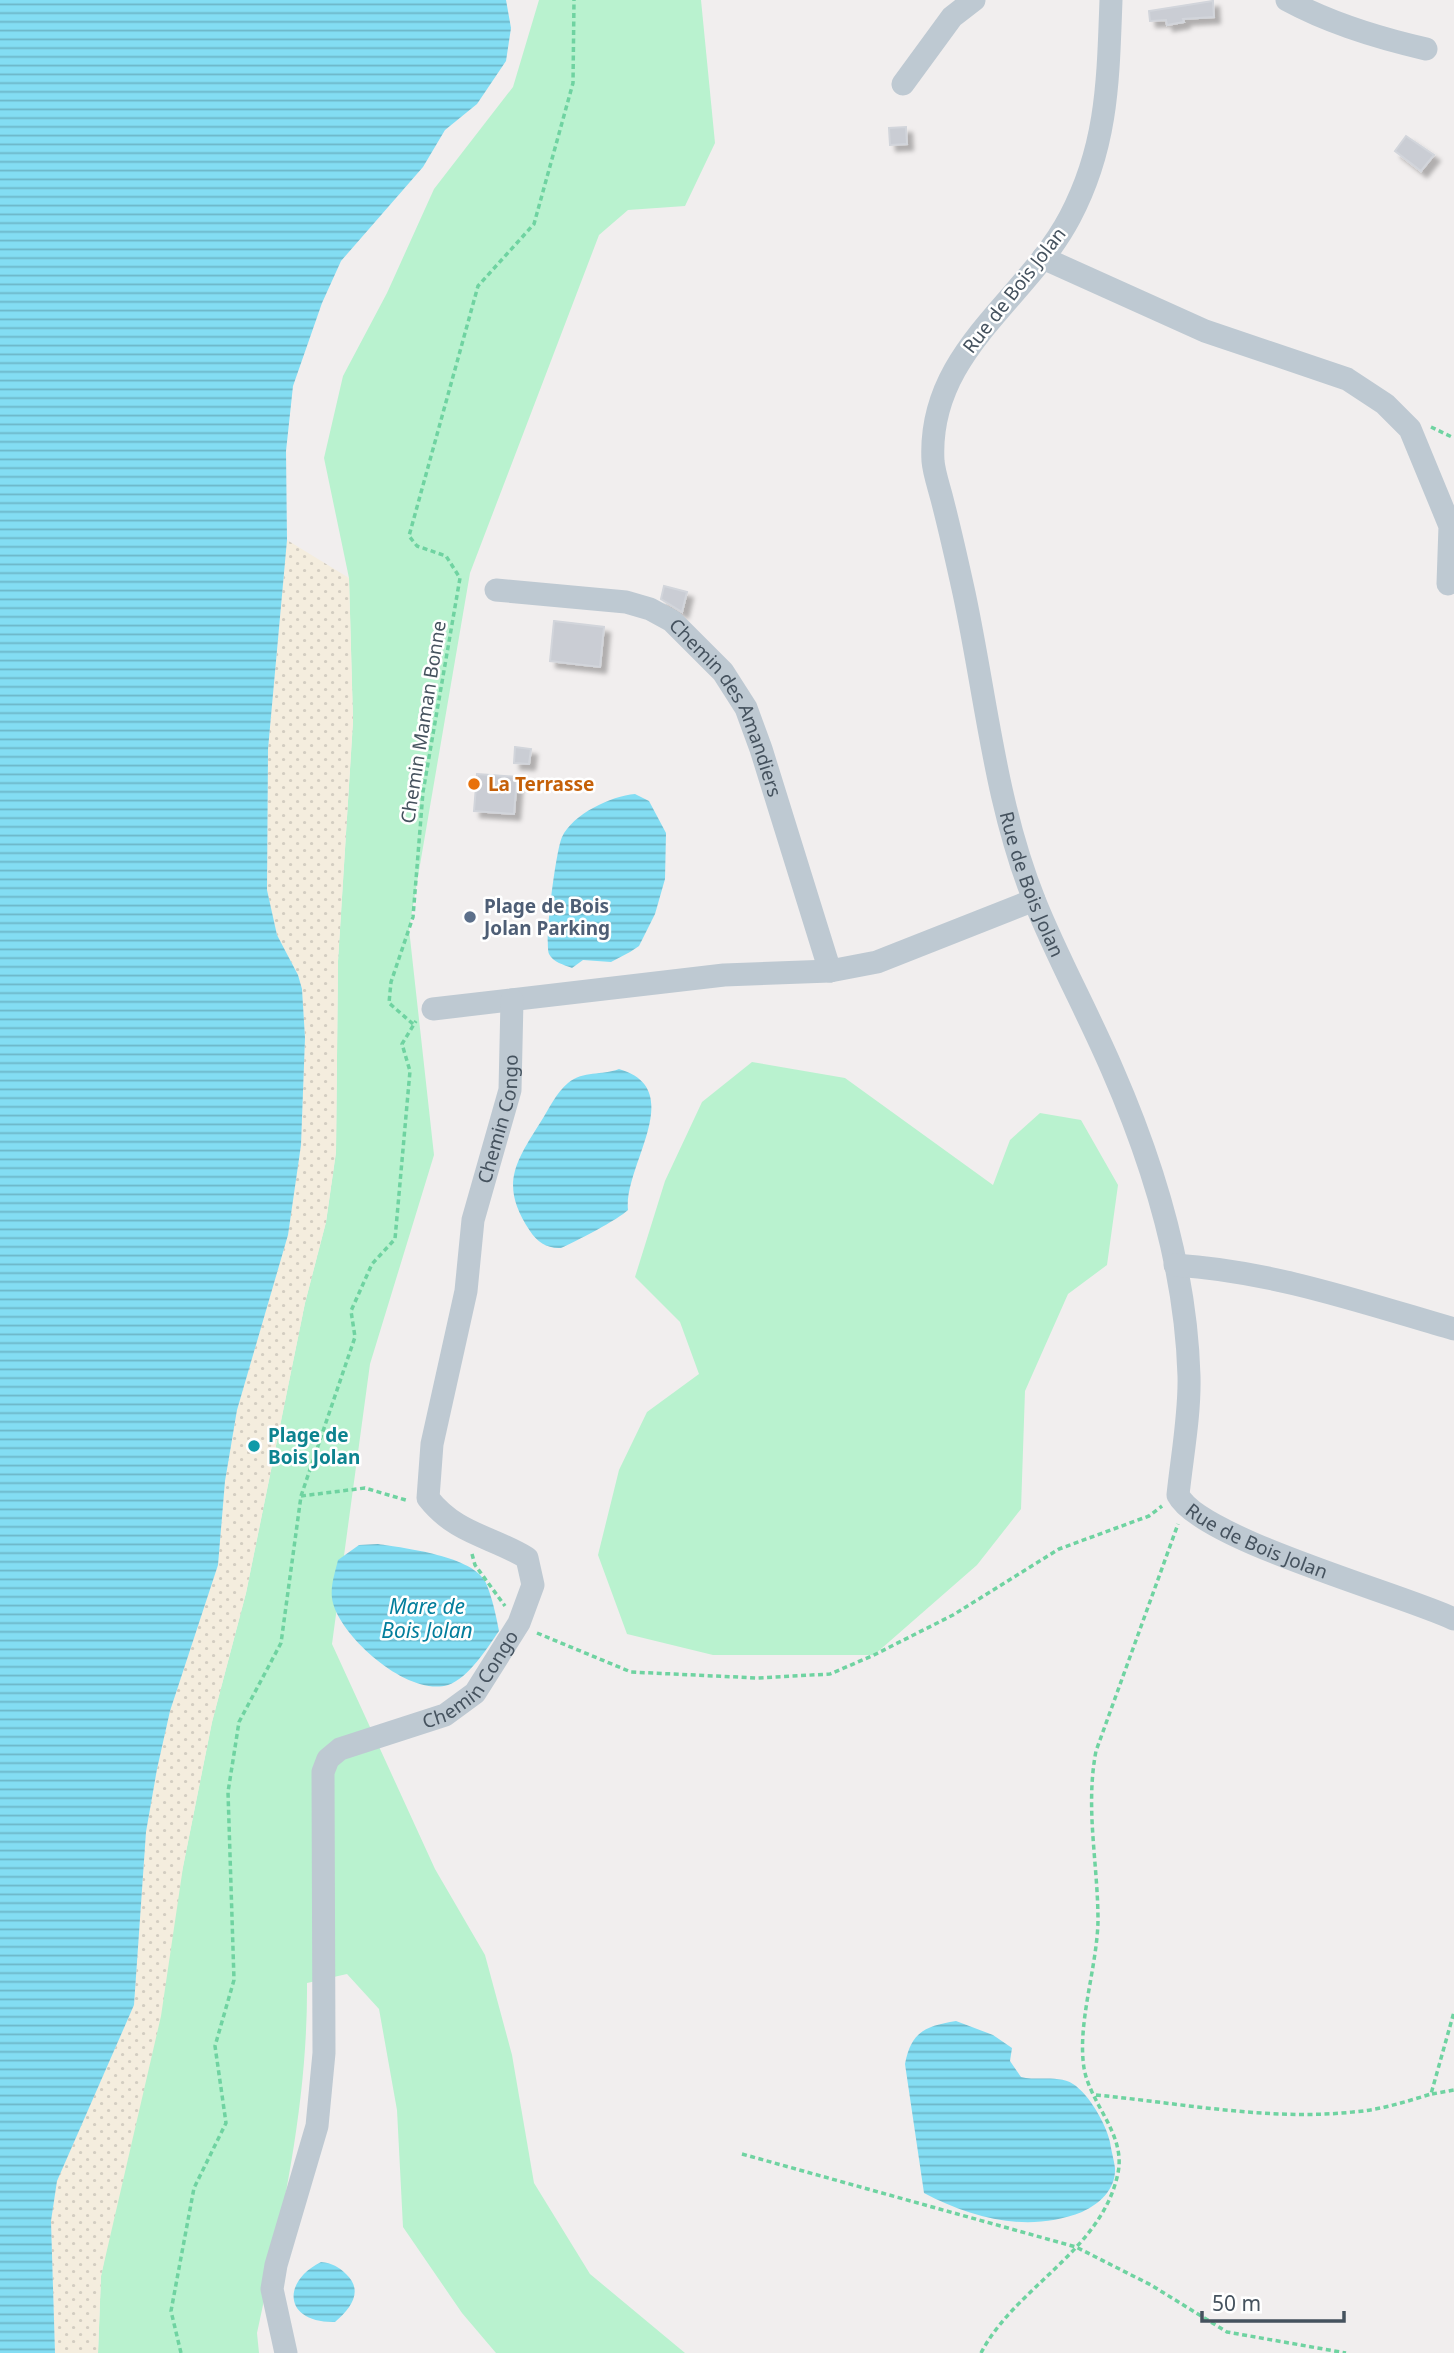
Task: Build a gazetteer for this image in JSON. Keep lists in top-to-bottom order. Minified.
{"streets":{"street":["Rue de Bois Jolan","Chemin des Amandiers","Chemin Congo"],"path":["Chemin Maman Bonne"]},"water":["Mare de Bois Jolan"],"places":["La Terrasse","Plage de Bois Jolan Parking","Plage de Bois Jolan"],"scale_bar":"50 m"}
